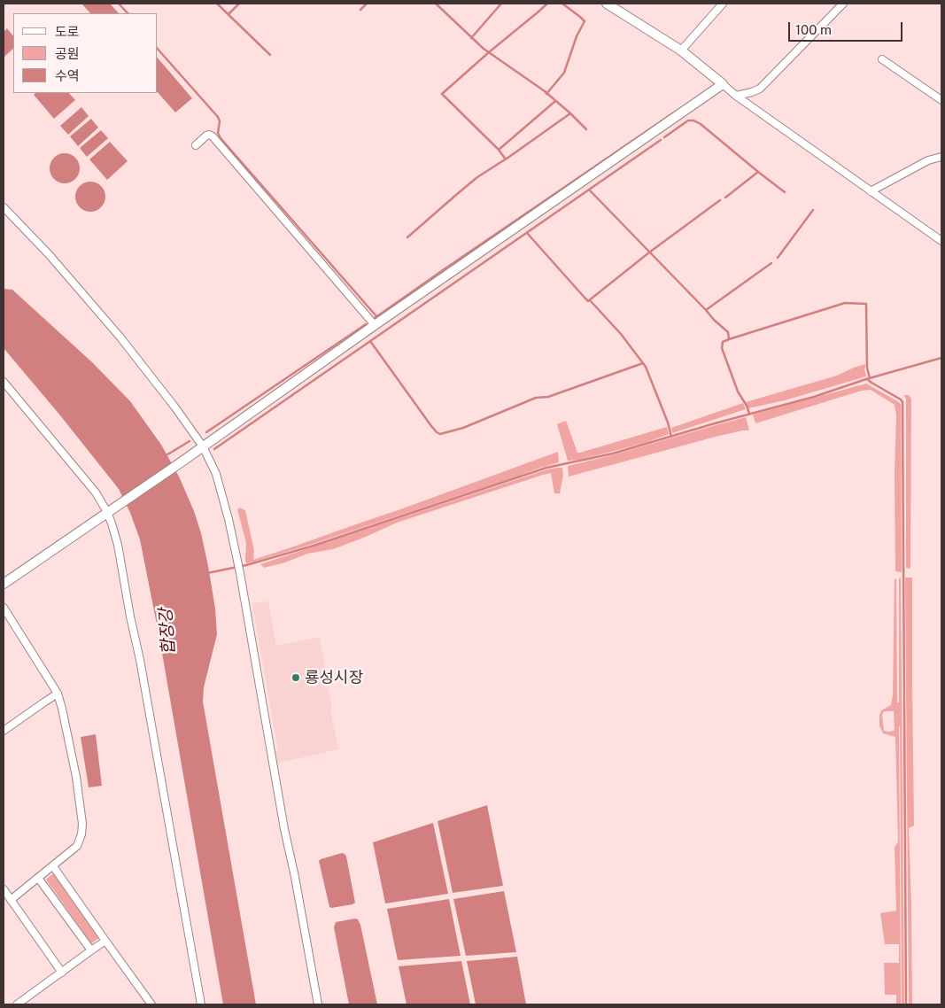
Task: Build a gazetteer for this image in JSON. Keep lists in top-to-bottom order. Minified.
{"water":["합장강"],"places":["룡성시장"],"legend":["도로","공원","수역"],"scale_bar":"100 m"}
